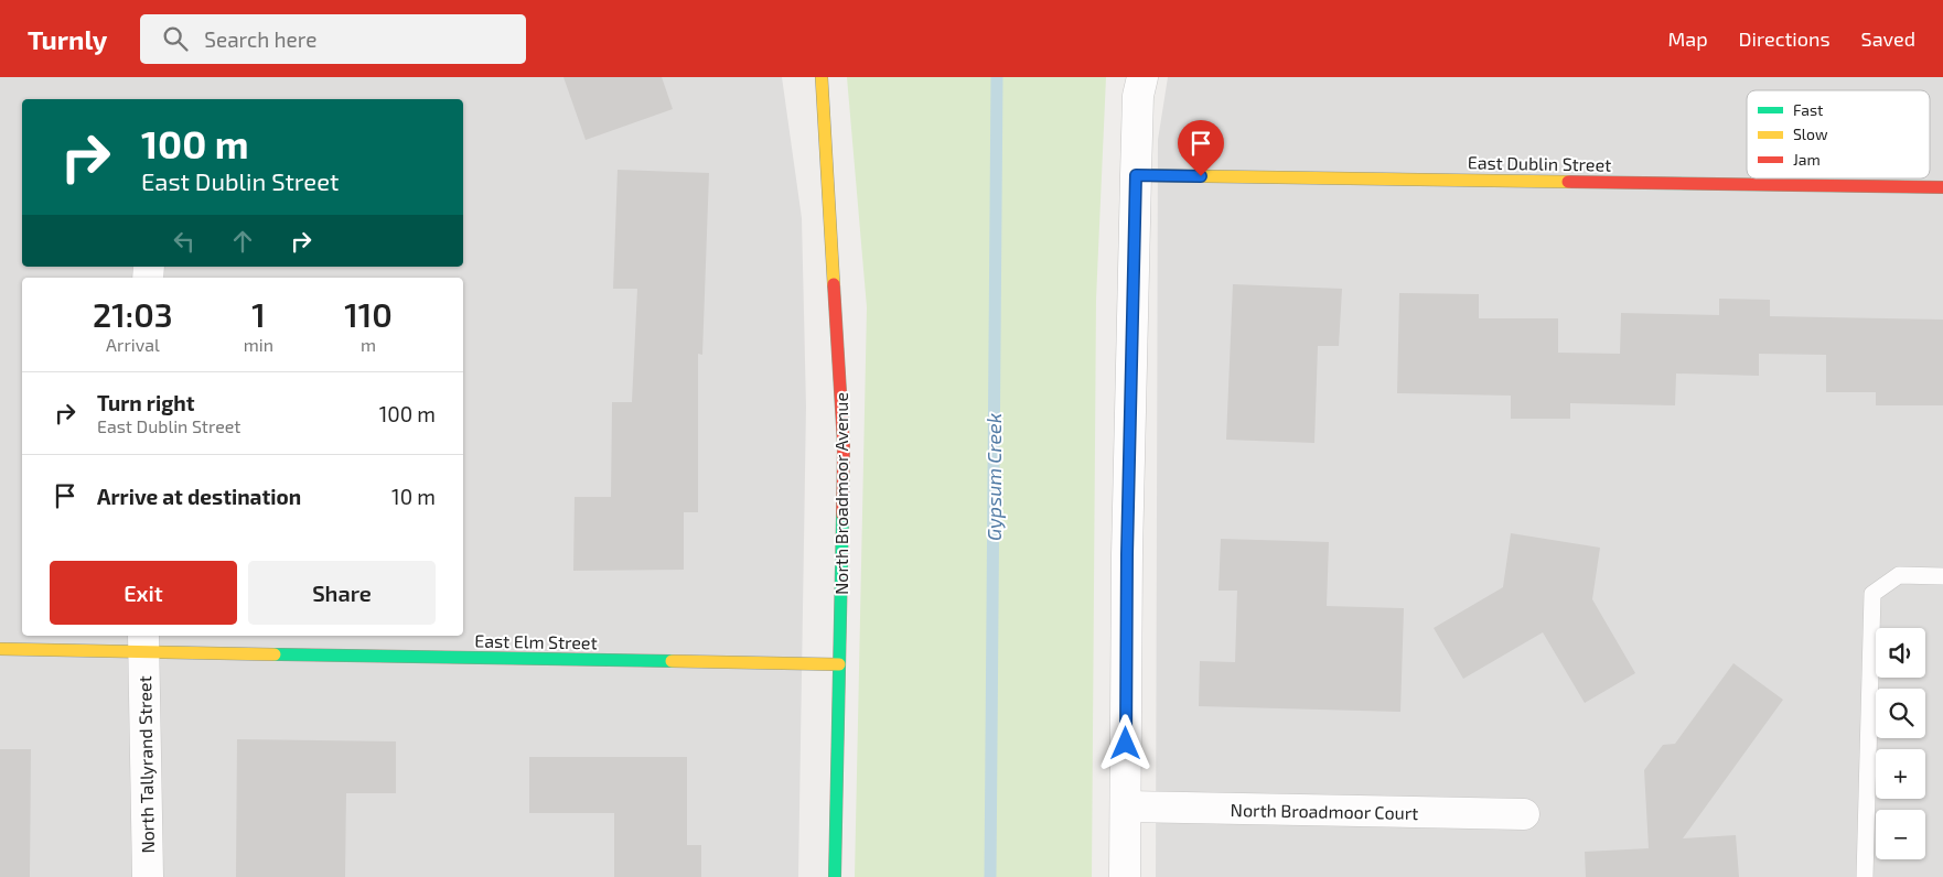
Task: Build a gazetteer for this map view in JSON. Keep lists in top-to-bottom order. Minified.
{"streets":{"street":["East Dublin Street","North Broadmoor Avenue","East Elm Street","North Tallyrand Street","North Broadmoor Court"]},"crossings":[["North Broadmoor Avenue","East Elm Street"],["East Elm Street","North Tallyrand Street"]],"water":["Gypsum Creek"],"legend":["Fast","Slow","Jam"],"page":{"header":"Turnly","search":"Search here","nav":["Map","Directions","Saved"],"turn":["100 m","East Dublin Street"],"eta":["21:03","Arrival","1","min","110","m"],"list":[{"name":"Turn right","note":"East Dublin Street","value":"100 m"},{"name":"Arrive at destination","value":"10 m"}],"buttons":["Exit","Share"],"map_buttons":["+","−"]}}
